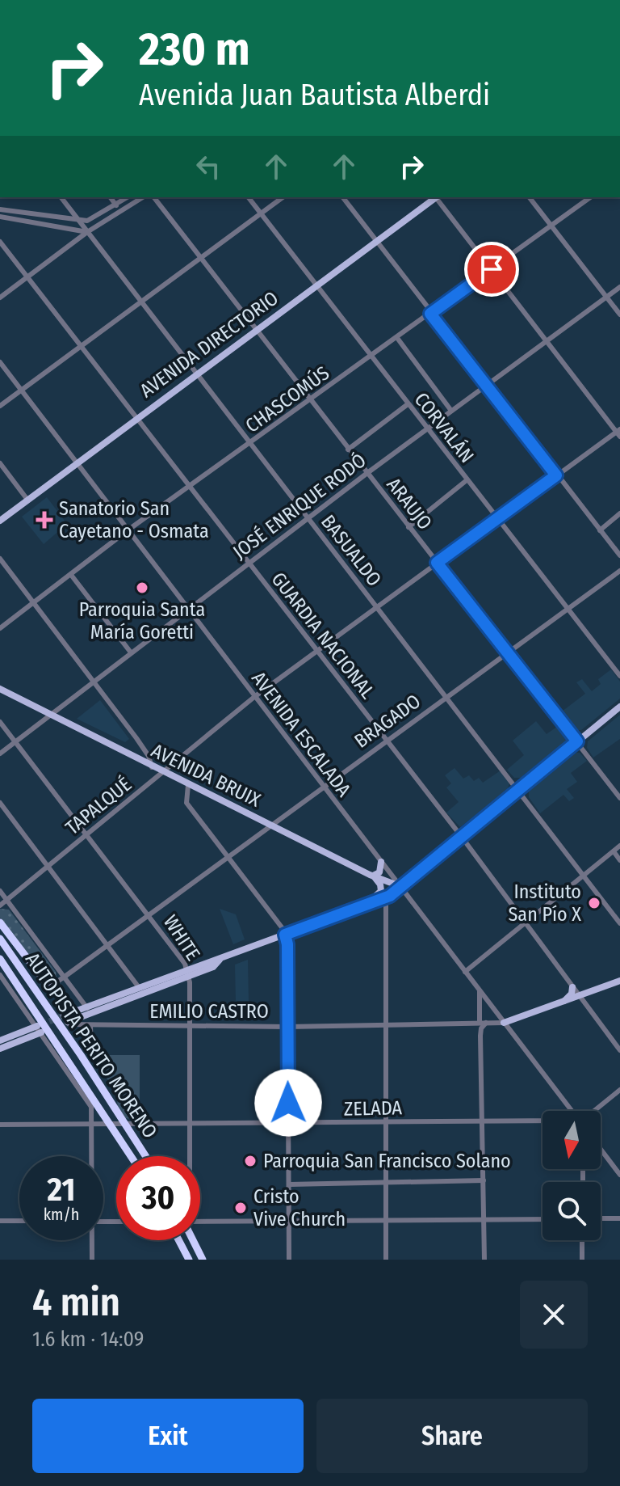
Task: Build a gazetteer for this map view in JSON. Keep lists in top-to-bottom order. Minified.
{"streets":{"highway":["AUTOPISTA PERITO MORENO"],"main road":["AVENIDA DIRECTORIO","AVENIDA BRUIX"],"street":["CHASCOMÚS","CORVALÁN","ARAUJO","JOSÉ ENRIQUE RODÓ","BASUALDO","GUARDIA NACIONAL","BRAGADO","AVENIDA ESCALADA","TAPALQUÉ","WHITE","EMILIO CASTRO","ZELADA"]},"crossings":[["AVENIDA DIRECTORIO","CORVALÁN"],["AVENIDA DIRECTORIO","ARAUJO"],["AVENIDA DIRECTORIO","BASUALDO"],["AVENIDA DIRECTORIO","GUARDIA NACIONAL"],["AVENIDA DIRECTORIO","AVENIDA ESCALADA"],["CHASCOMÚS","CORVALÁN"],["CHASCOMÚS","ARAUJO"],["CHASCOMÚS","BASUALDO"],["CHASCOMÚS","GUARDIA NACIONAL"],["CHASCOMÚS","AVENIDA ESCALADA"],["CORVALÁN","JOSÉ ENRIQUE RODÓ"],["CORVALÁN","BRAGADO"],["CORVALÁN","TAPALQUÉ"],["ARAUJO","JOSÉ ENRIQUE RODÓ"],["ARAUJO","BRAGADO"],["ARAUJO","TAPALQUÉ"],["JOSÉ ENRIQUE RODÓ","BASUALDO"],["JOSÉ ENRIQUE RODÓ","GUARDIA NACIONAL"],["JOSÉ ENRIQUE RODÓ","AVENIDA ESCALADA"],["JOSÉ ENRIQUE RODÓ","AVENIDA BRUIX"],["JOSÉ ENRIQUE RODÓ","WHITE"],["BASUALDO","BRAGADO"],["BASUALDO","TAPALQUÉ"],["GUARDIA NACIONAL","BRAGADO"],["GUARDIA NACIONAL","TAPALQUÉ"],["BRAGADO","AVENIDA ESCALADA"],["BRAGADO","AVENIDA BRUIX"],["BRAGADO","WHITE"],["AVENIDA ESCALADA","AVENIDA BRUIX"],["AVENIDA ESCALADA","TAPALQUÉ"],["AVENIDA ESCALADA","EMILIO CASTRO"],["AVENIDA BRUIX","TAPALQUÉ"],["TAPALQUÉ","WHITE"],["WHITE","EMILIO CASTRO"],["WHITE","ZELADA"]],"places":{"health":["Sanatorio San Cayetano - Osmata"],"other":["Parroquia Santa María Goretti","Instituto San Pío X","Parroquia San Francisco Solano","Cristo Vive Church"]},"north":"bottom","page":{"turn":["230 m","Avenida Juan Bautista Alberdi"],"speed":"21 km/h","limit":"30","heading":["4 min","1.6 km · 14:09"],"buttons":["Exit","Share"]}}
